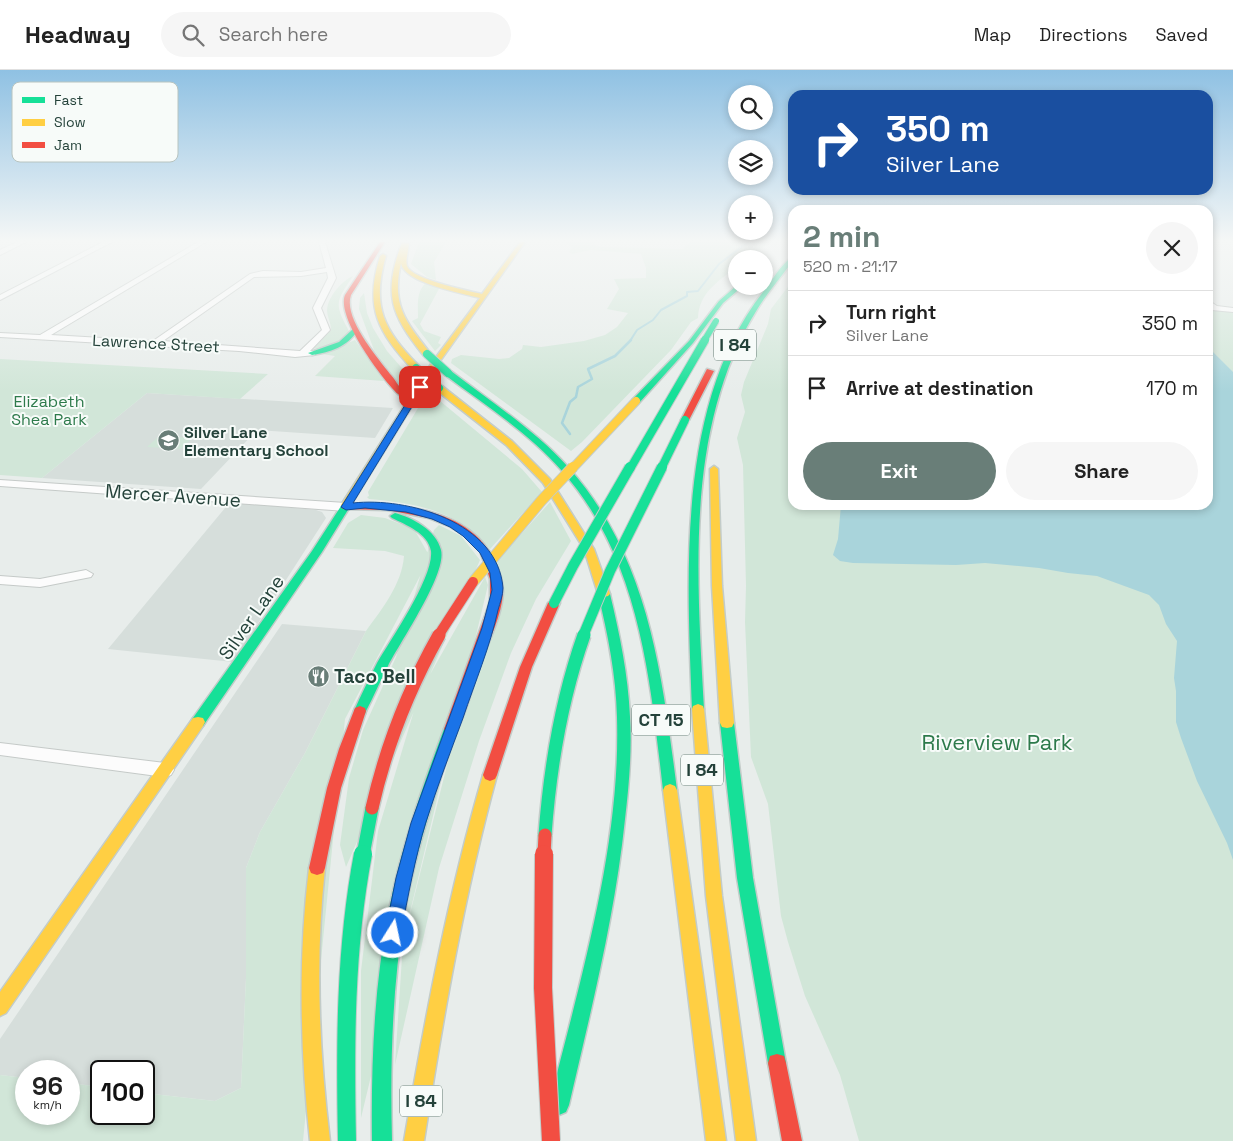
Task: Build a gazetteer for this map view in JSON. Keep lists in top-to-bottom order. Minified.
{"streets":{"main road":["I 84","Silver Lane","CT 15"],"street":["Lawrence Street","Mercer Avenue"]},"crossings":[["Mercer Avenue","Silver Lane"]],"parks":["Elizabeth Shea Park","Riverview Park"],"places":{"school or university":["Silver Lane Elementary School"],"restaurant":["Taco Bell"]},"legend":["Fast","Slow","Jam"],"page":{"header":"Headway","search":"Search here","nav":["Map","Directions","Saved"],"map_buttons":["+","−"],"turn":["350 m","Silver Lane"],"heading":["2 min","520 m · 21:17"],"list":[{"name":"Turn right","note":"Silver Lane","value":"350 m"},{"name":"Arrive at destination","value":"170 m"}],"buttons":["Exit","Share"],"speed":"96 km/h","limit":"100"}}
